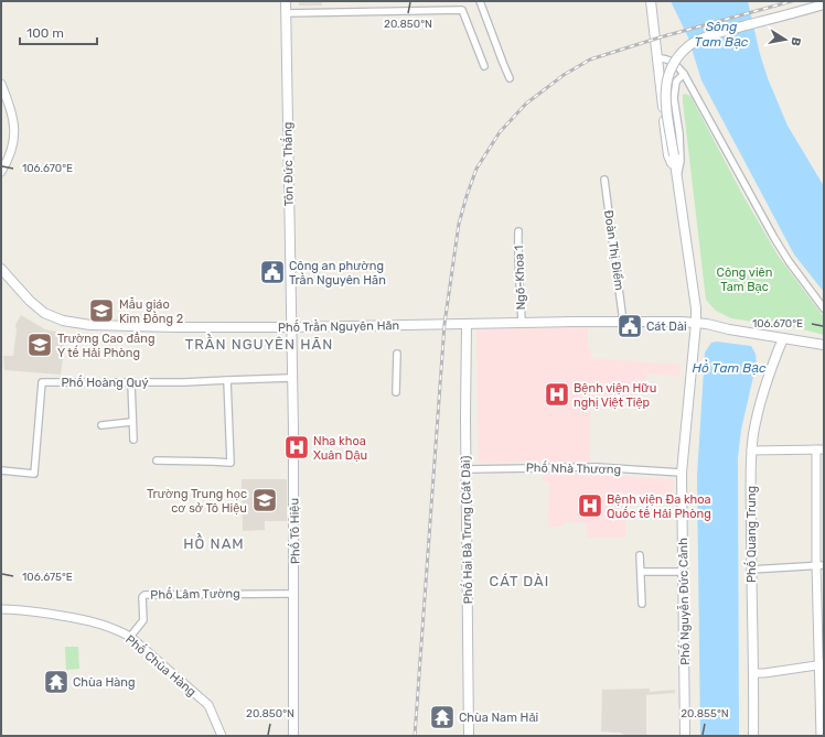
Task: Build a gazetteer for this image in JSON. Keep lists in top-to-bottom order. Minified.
{"streets":{"main road":["Tôn Đức Thắng","Phố Trần Nguyên Hãn","Phố Hai Bà Trưng (Cát Dài)","Phố Tô Hiệu","Phố Quang Trung","Phố Nguyễn Đức Cảnh"],"street":["Đoàn Thị Điểm","Ngõ-Khoa 1","Phố Hoàng Quý","Phố Nhà Thương","Phố Lâm Tường","Phố Chùa Hàng"]},"crossings":[["Tôn Đức Thắng","Phố Trần Nguyên Hãn"],["Tôn Đức Thắng","Phố Tô Hiệu"],["Đoàn Thị Điểm","Phố Trần Nguyên Hãn"],["Ngõ-Khoa 1","Phố Trần Nguyên Hãn"],["Phố Trần Nguyên Hãn","Phố Hai Bà Trưng (Cát Dài)"],["Phố Trần Nguyên Hãn","Phố Tô Hiệu"],["Phố Trần Nguyên Hãn","Phố Quang Trung"],["Phố Trần Nguyên Hãn","Phố Nguyễn Đức Cảnh"],["Phố Hoàng Quý","Phố Tô Hiệu"],["Phố Nhà Thương","Phố Hai Bà Trưng (Cát Dài)"],["Phố Nhà Thương","Phố Nguyễn Đức Cảnh"],["Phố Tô Hiệu","Phố Lâm Tường"],["Phố Lâm Tường","Phố Chùa Hàng"]],"districts":["TRẦN NGUYÊN HÃN","HỒ NAM","CÁT DÀI"],"water":["Sông Tam Bạc","Hồ Tam Bạc"],"parks":["Công viên Tam Bạc"],"places":{"public building":["Công an phường Trần Nguyên Hãn","Cát Dài"],"school or university":["Mẫu giáo Kim Đồng 2","Trường Cao đẳng Y tế Hải Phòng","Trường Trung học cơ sở Tô Hiệu"],"hospital":["Bệnh viện Hữu nghị Việt Tiệp","Nha khoa Xuân Dậu","Bệnh viện Đa khoa Quốc tế Hải Phòng"],"temple":["Chùa Hàng","Chùa Nam Hải"]},"scale_bar":"100 m","north":"right","coordinates":["20.850°N","106.670°E","106.675°E","20.855°N"]}
